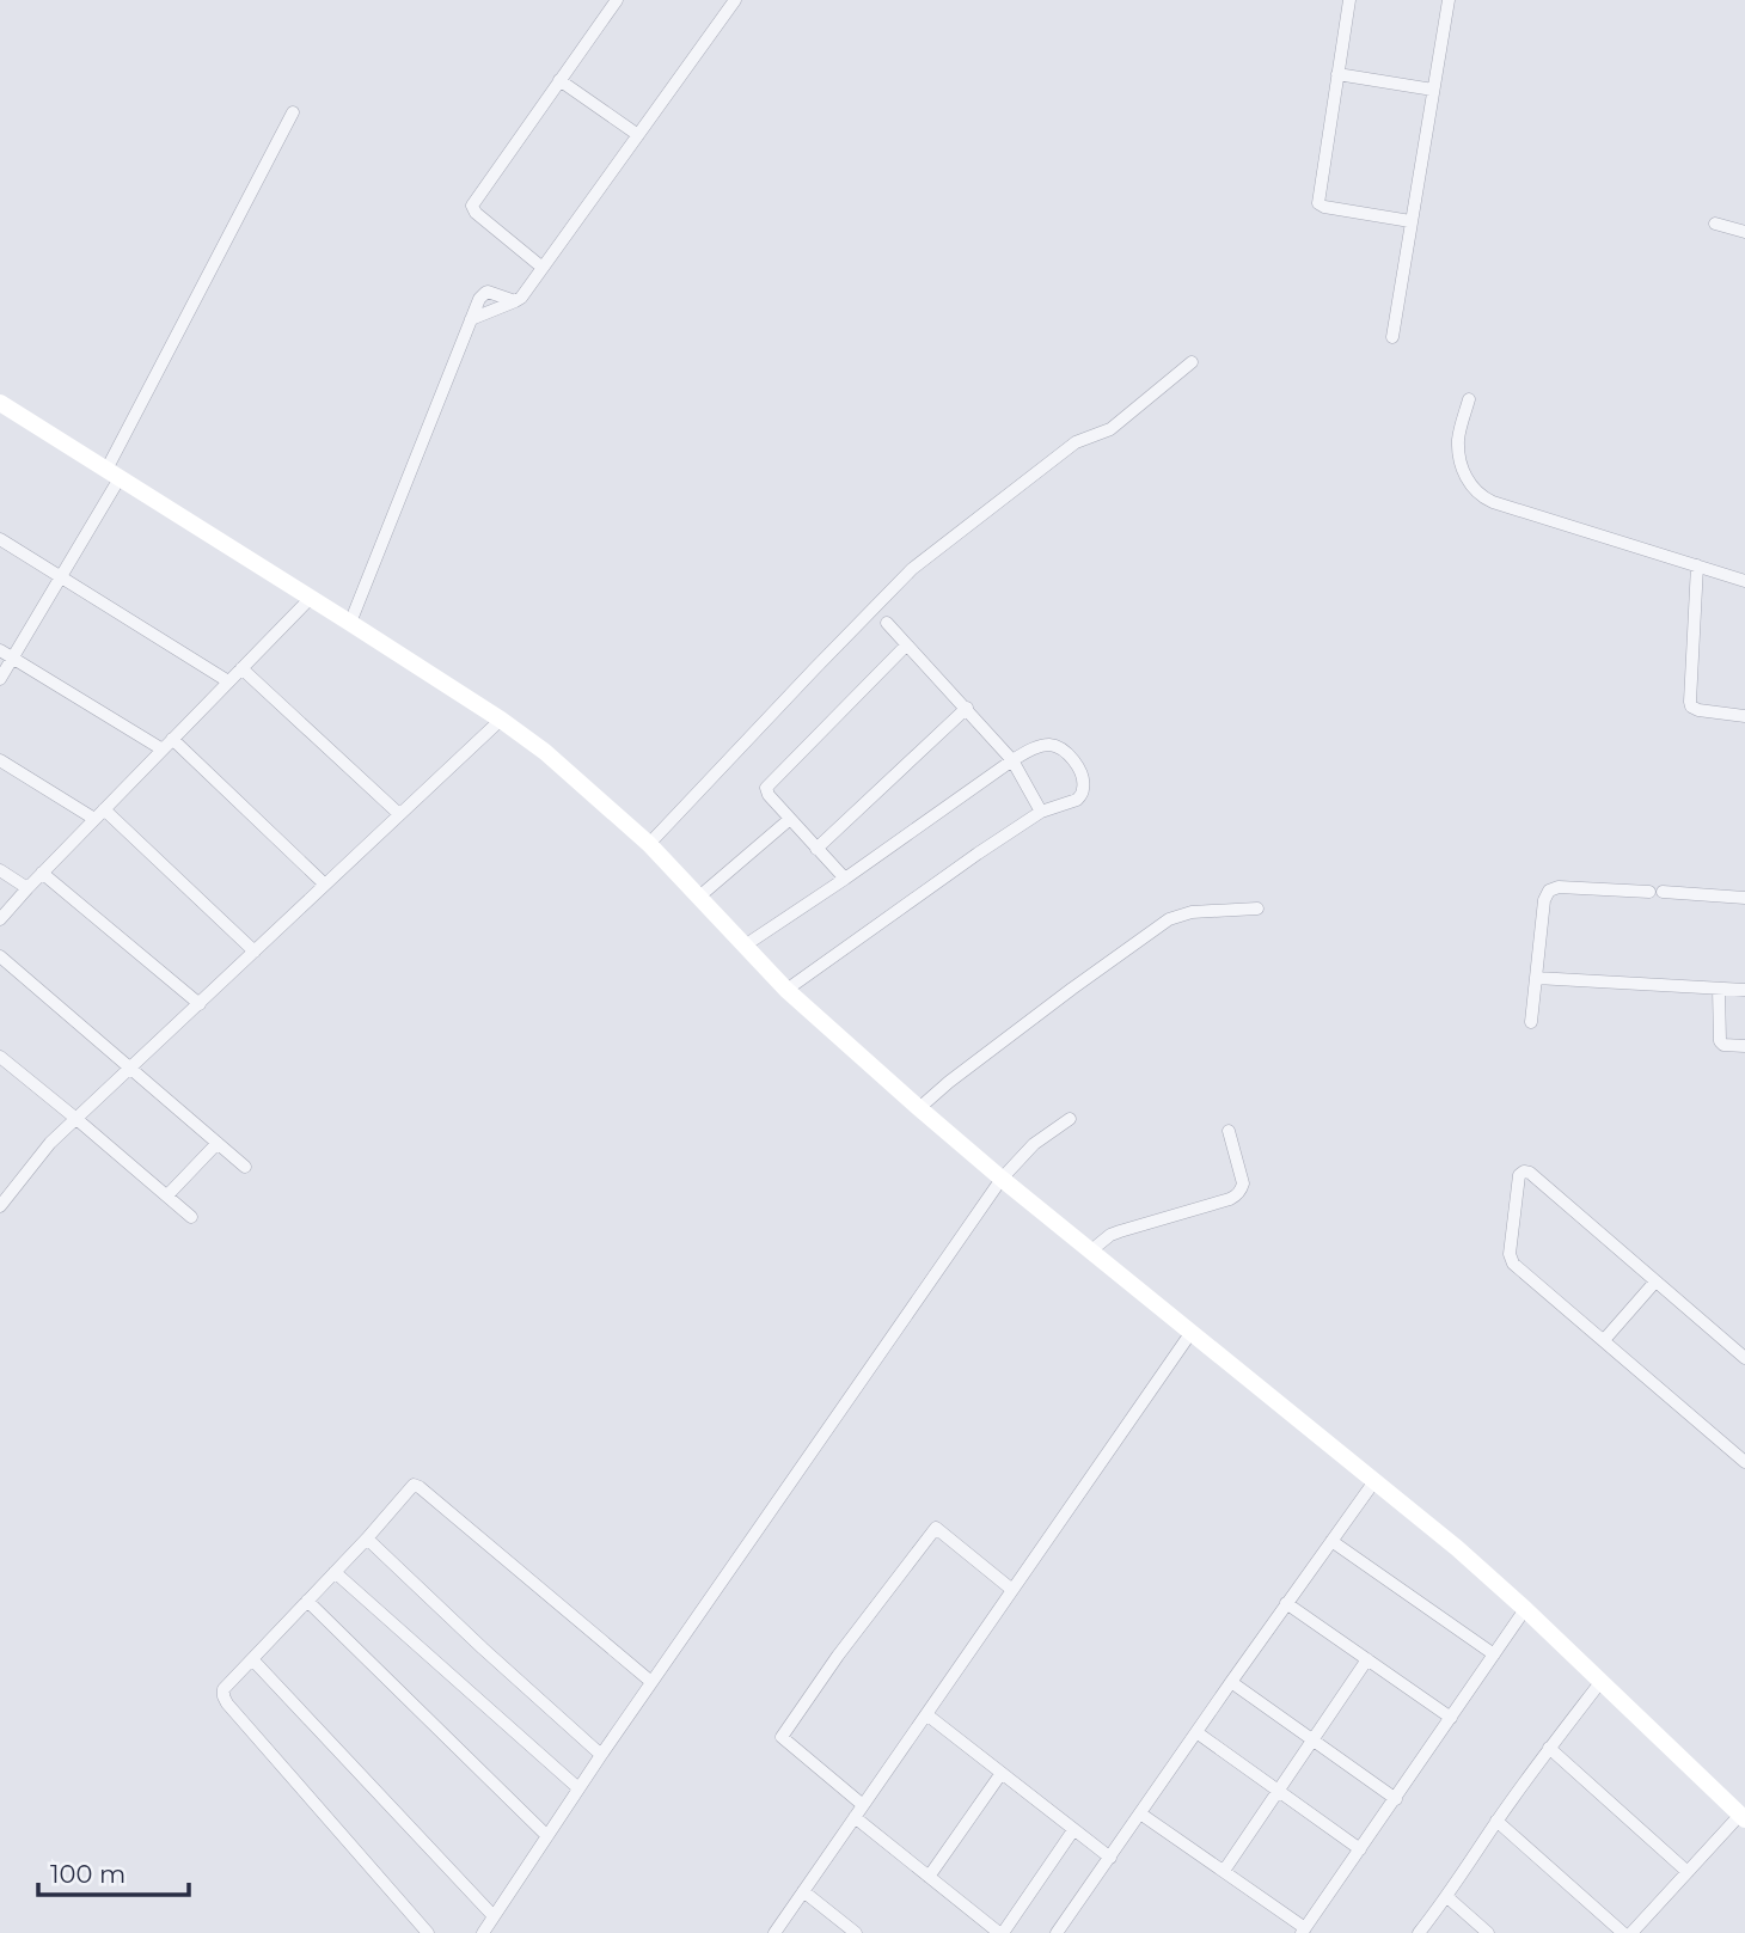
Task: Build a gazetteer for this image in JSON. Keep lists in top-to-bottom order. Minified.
{"scale_bar":"100 m"}
